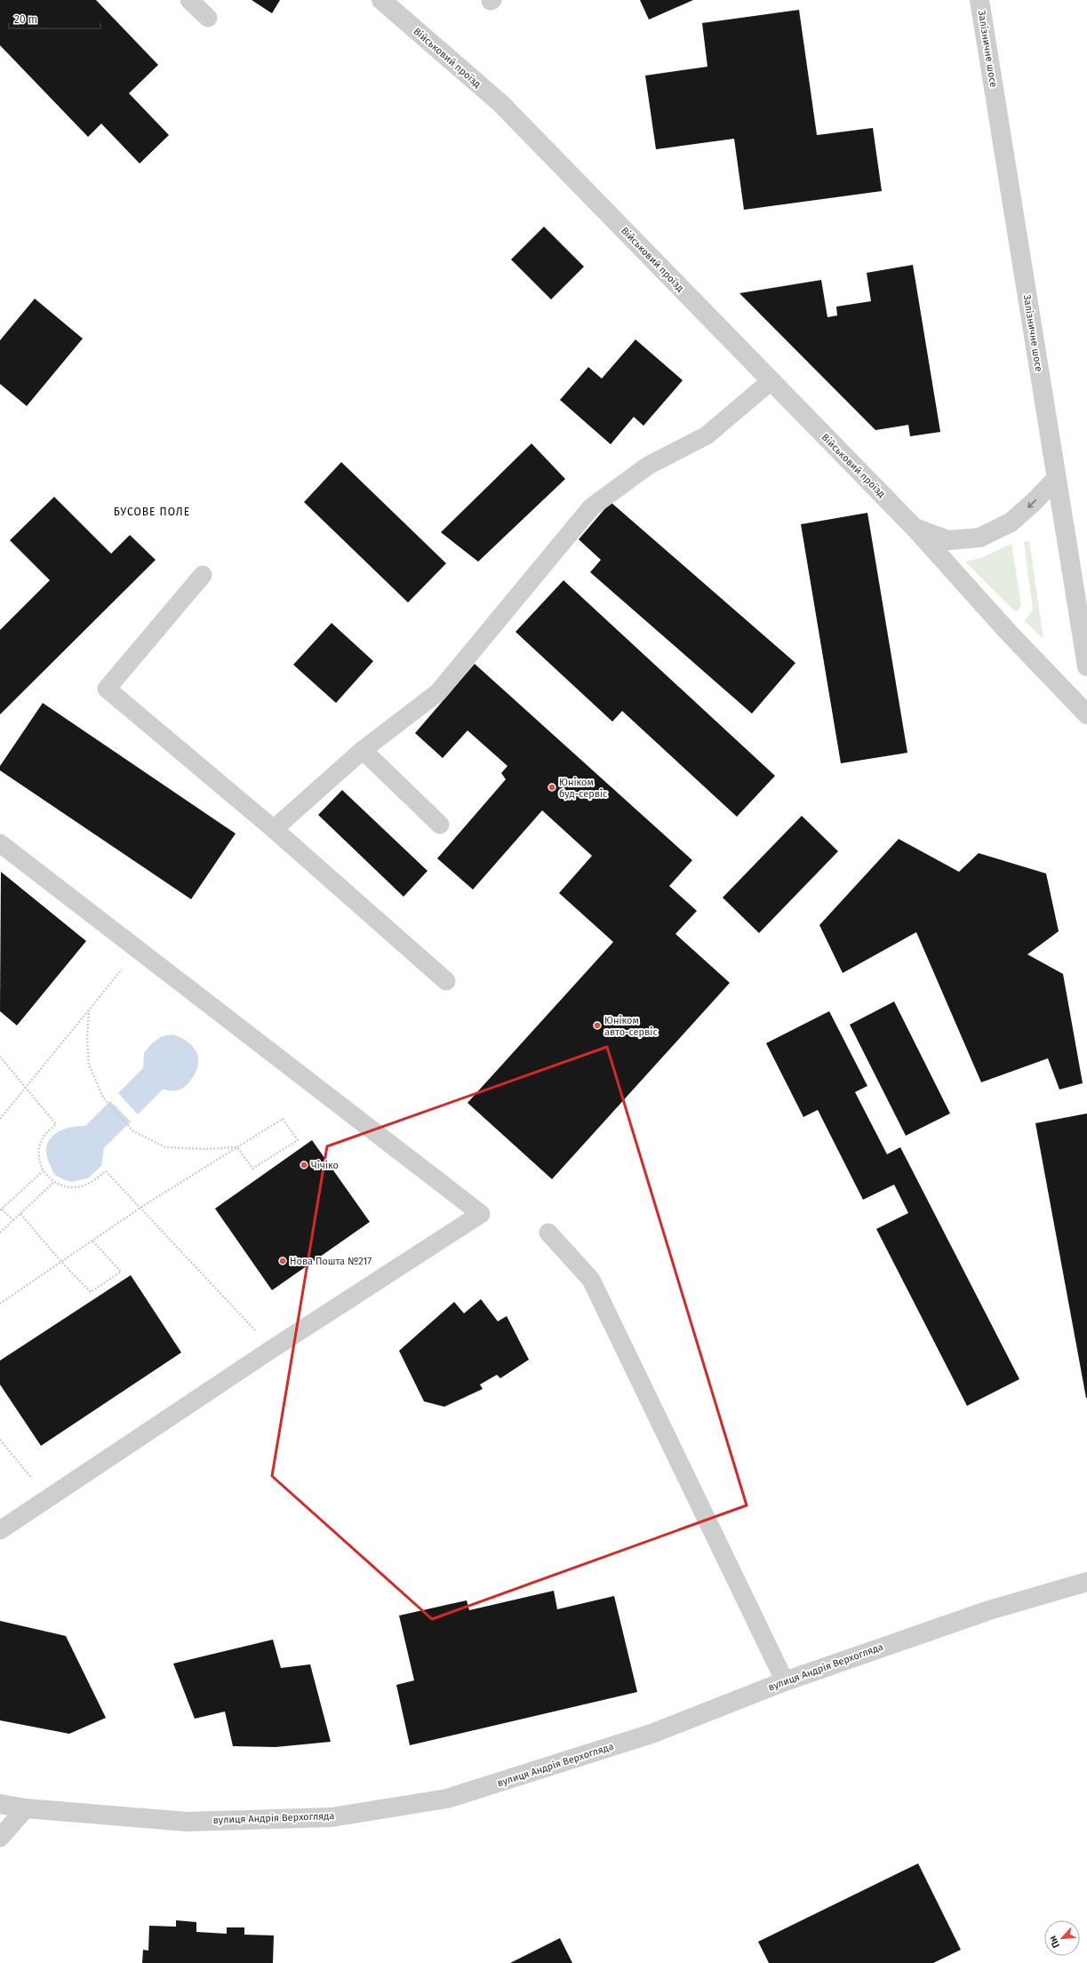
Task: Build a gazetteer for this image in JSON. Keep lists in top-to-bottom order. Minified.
{"streets":{"street":["Залізничне шосе","Військовий проїзд","вулиця Андрія Верхогляда"]},"crossings":[["Залізничне шосе","Військовий проїзд"]],"districts":["БУСОВЕ ПОЛЕ"],"places":["Юніком буд-сервіс","Юніком авто-сервіс","Чічіко","Нова Пошта №217"],"scale_bar":"20 m","north":"bottom left"}
